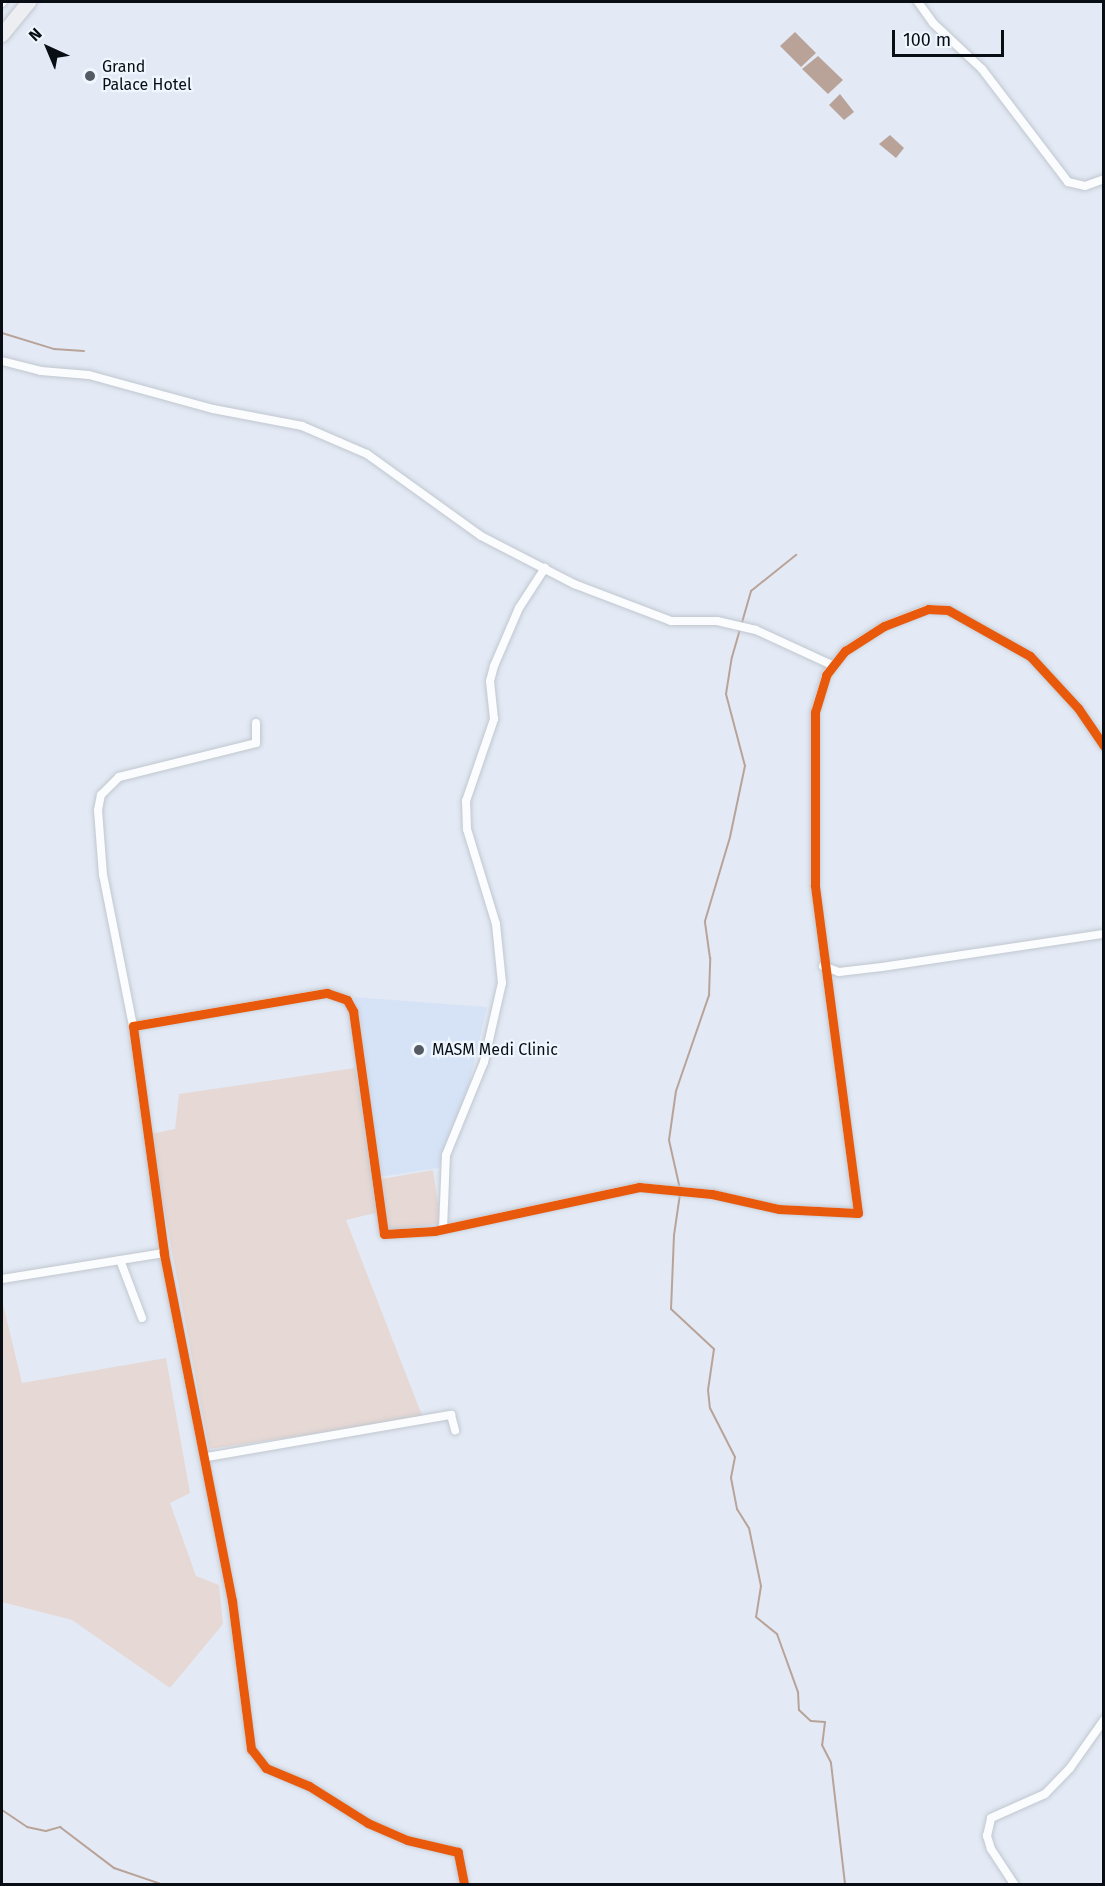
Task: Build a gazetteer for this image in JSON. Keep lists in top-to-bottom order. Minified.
{"places":["Grand Palace Hotel","MASM Medi Clinic"],"scale_bar":"100 m","north":"top left"}
